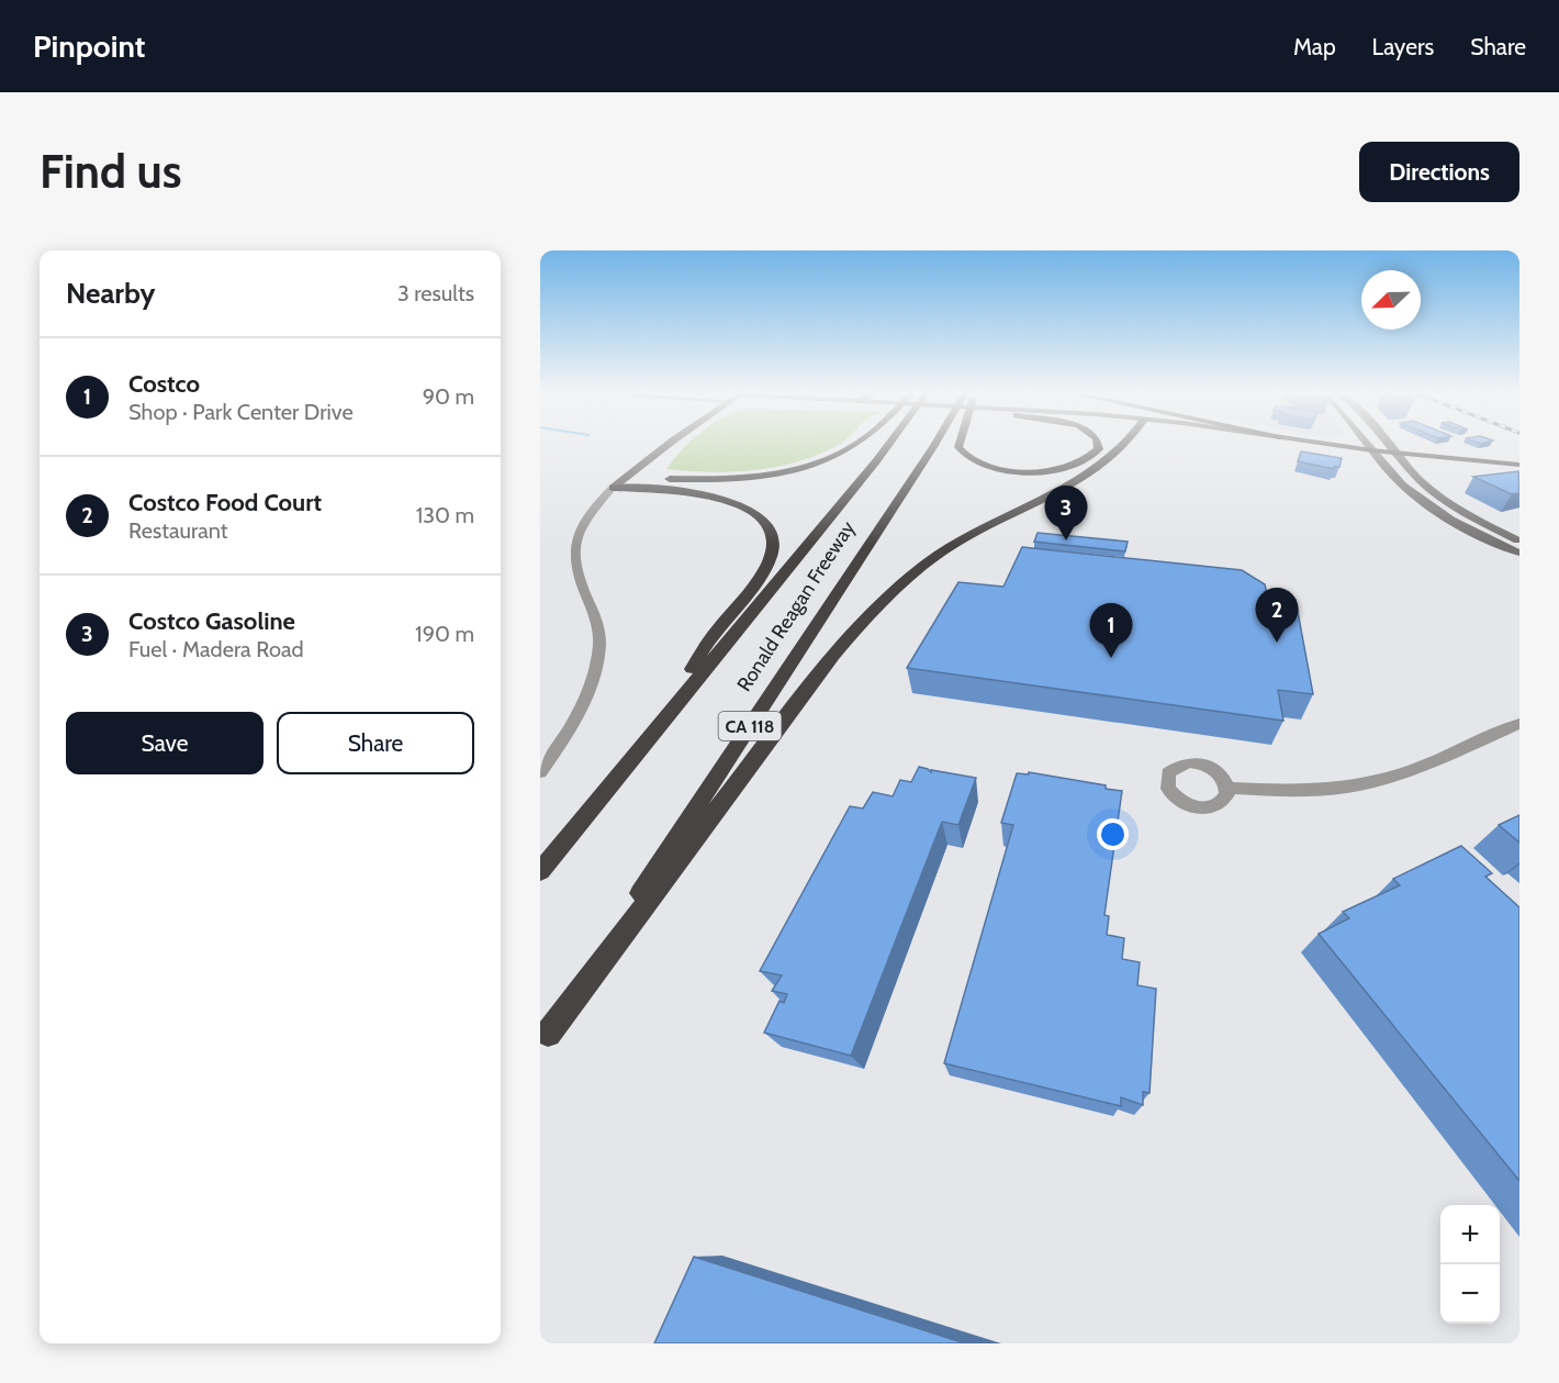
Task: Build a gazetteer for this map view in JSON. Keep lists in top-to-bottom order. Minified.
{"streets":{"highway":["Ronald Reagan Freeway","CA 118"]},"north":"bottom left","page":{"header":"Pinpoint","nav":["Map","Layers","Share"],"buttons":["Directions",["Save","Share"]],"title":"Find us","heading":["Nearby","3 results"],"list":[{"mark":"1","name":"Costco","note":"Shop · Park Center Drive","value":"90 m"},{"mark":"2","name":"Costco Food Court","note":"Restaurant","value":"130 m"},{"mark":"3","name":"Costco Gasoline","note":"Fuel · Madera Road","value":"190 m"}],"pins":["3","2","1"],"map_buttons":["+","−"]}}
